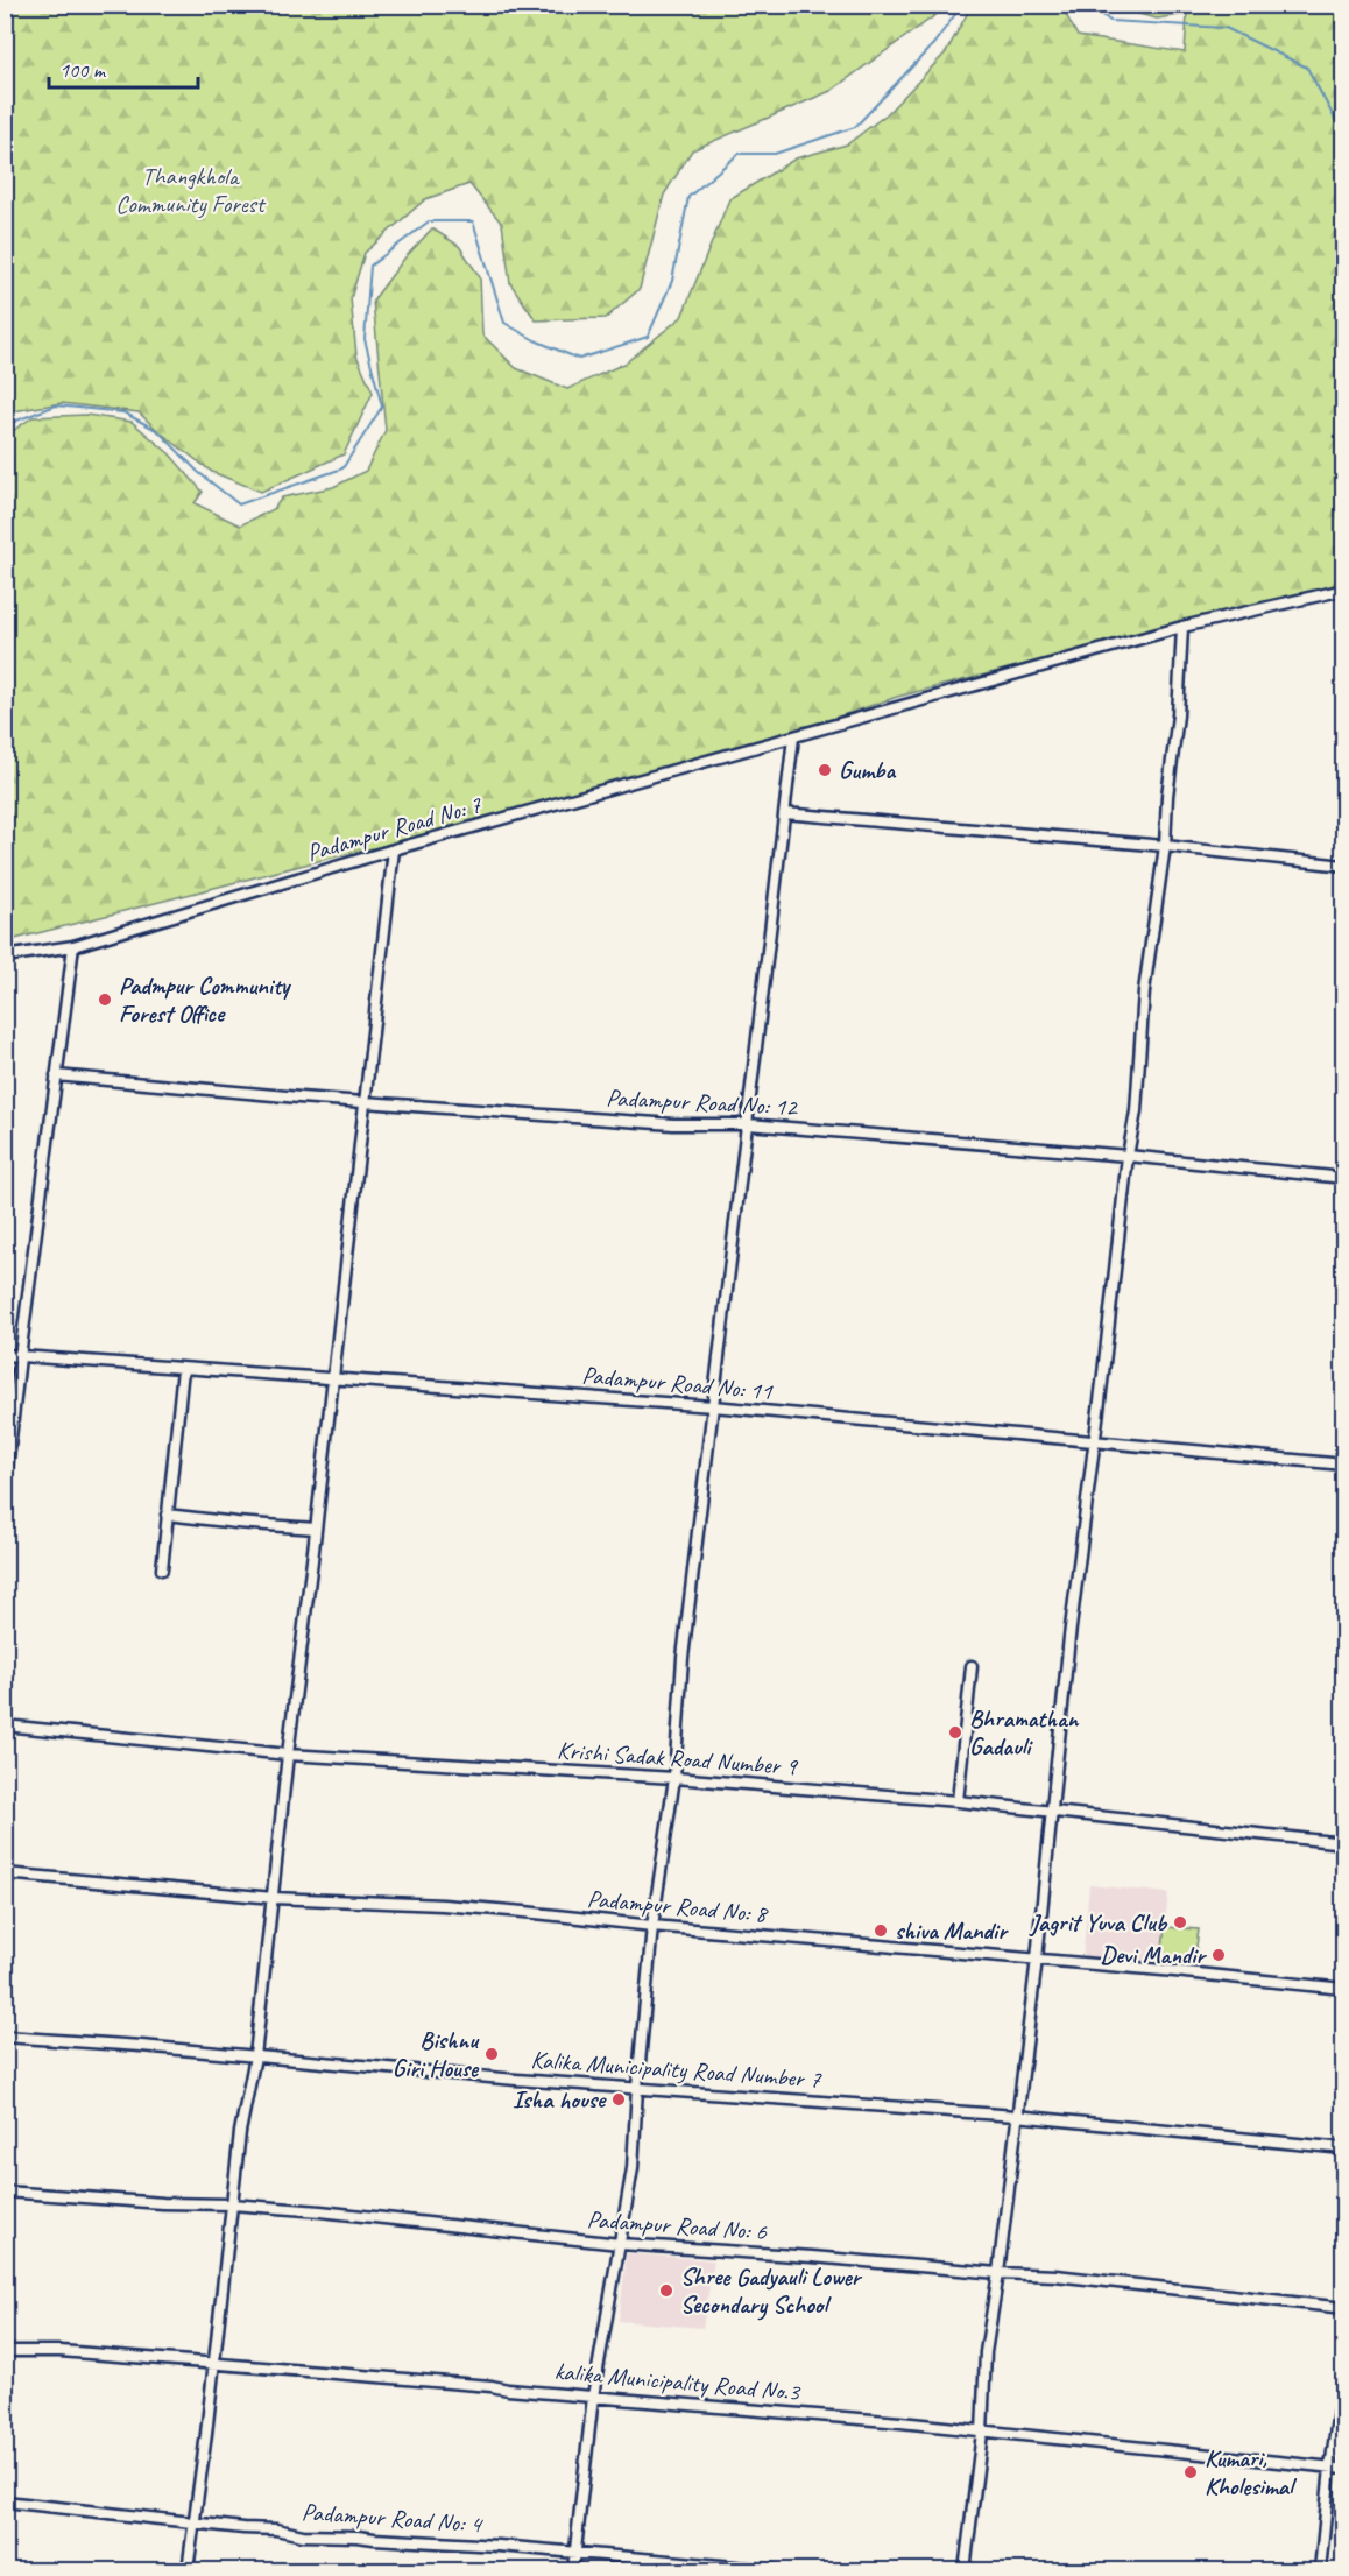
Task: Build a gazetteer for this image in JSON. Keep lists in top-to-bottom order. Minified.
{"streets":{"street":["Padampur Road No: 7","Padampur Road No: 12","Padampur Road No: 11","Krishi Sadak Road Number 9","Padampur Road No: 8","Kalika Municipality Road Number 7","Padampur Road No: 6","kalika Municipality Road No.3","Padampur Road No: 4"]},"parks":["Thangkhola Community Forest"],"places":["Gumba","Padmpur Community Forest Office","Bhramathan Gadauli","Jagrit Yuva Club","shiva Mandir","Devi Mandir","Bishnu Giri House","Isha house","Shree Gadyauli Lower Secondary School","Kumari, Kholesimal"],"scale_bar":"100 m"}
